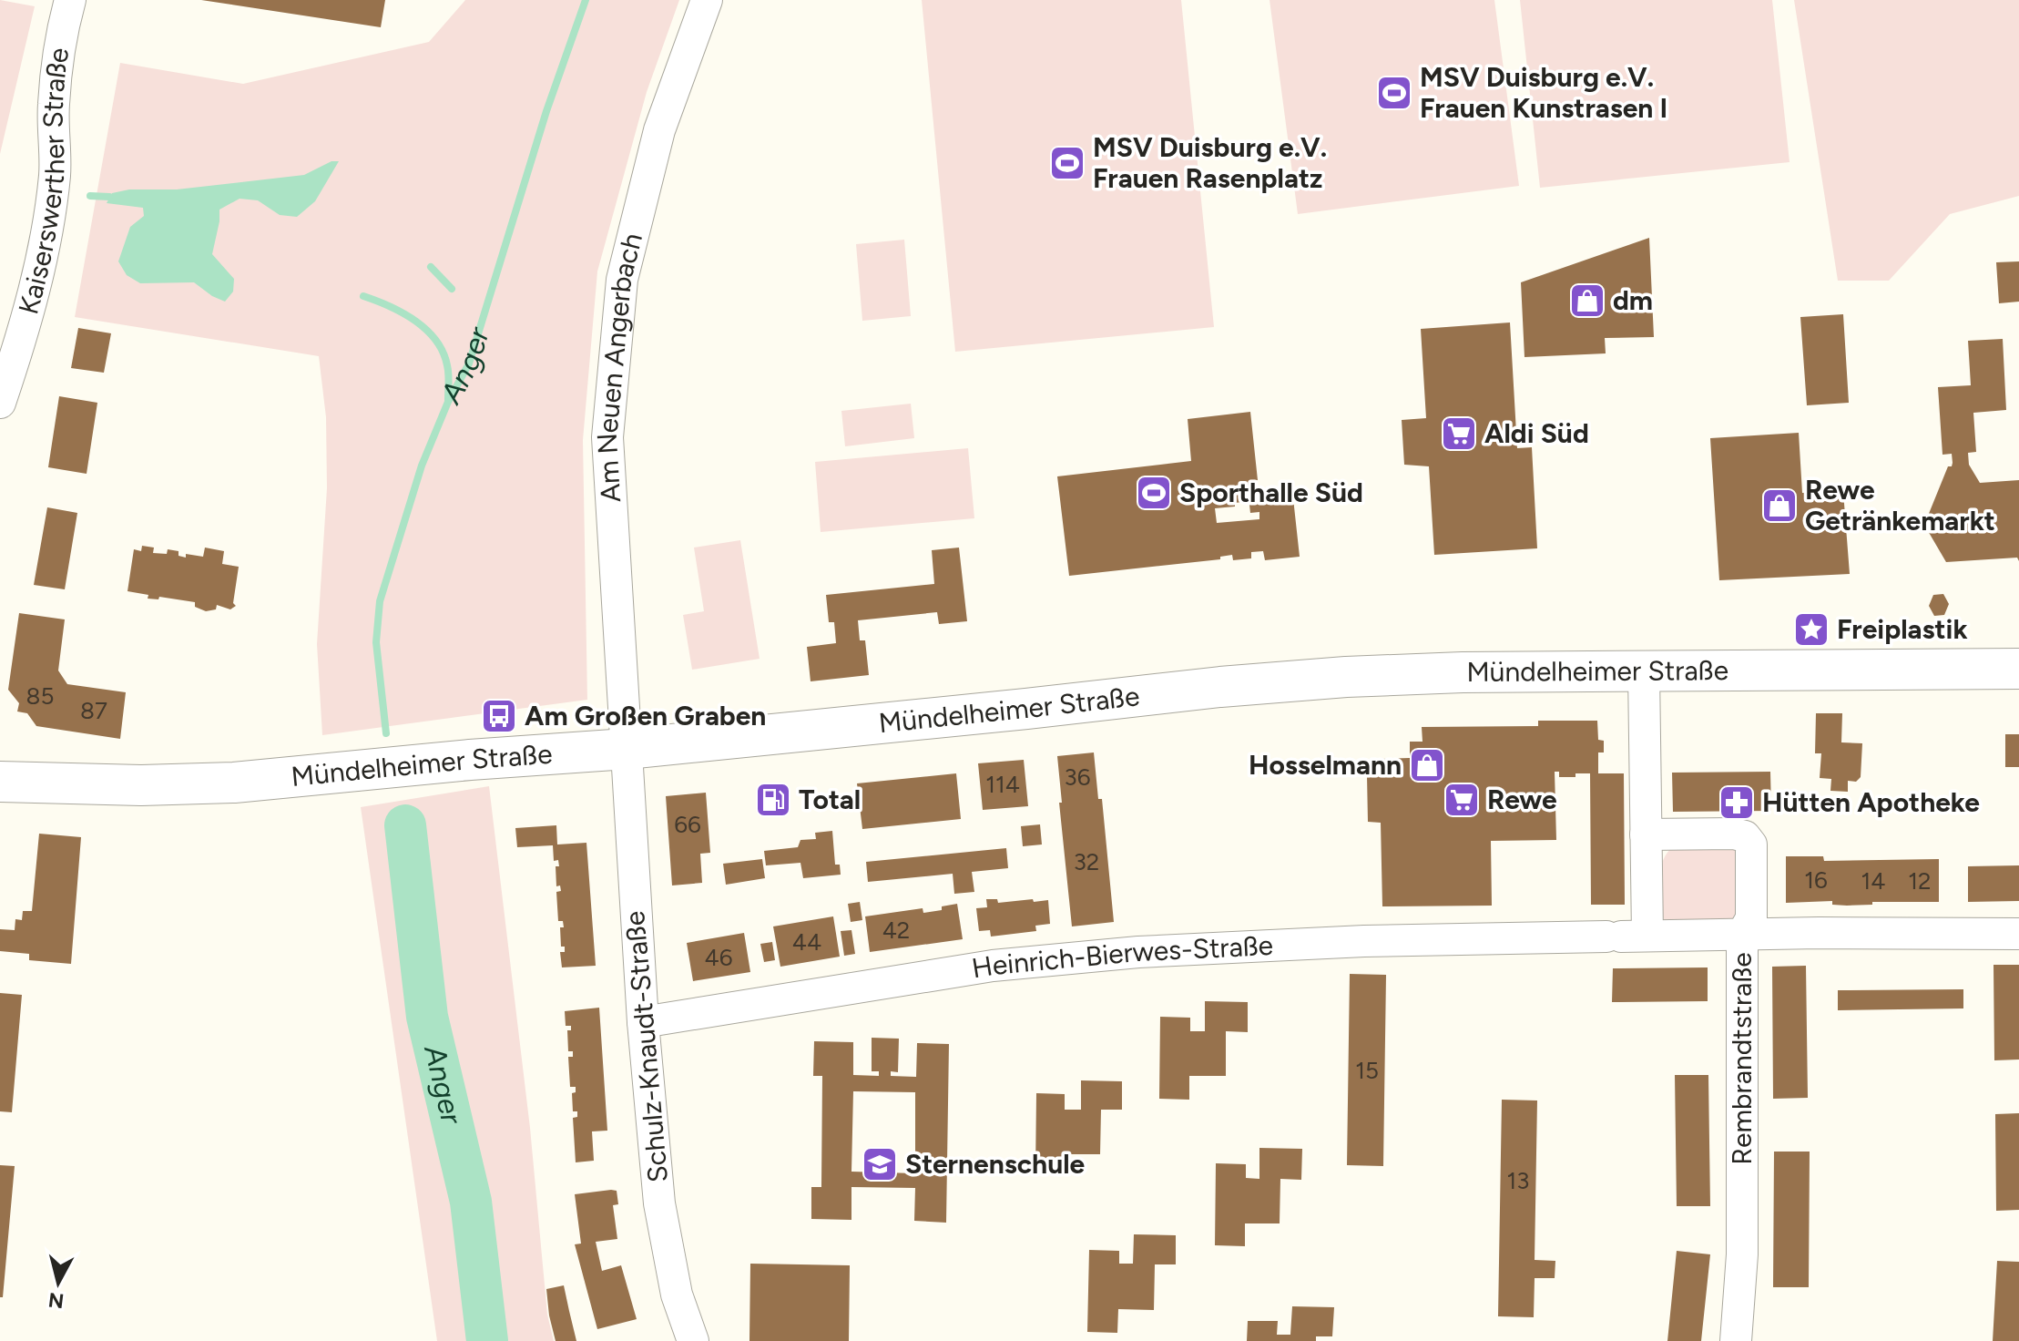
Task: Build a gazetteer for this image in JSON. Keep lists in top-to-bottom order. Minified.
{"streets":{"main road":["Mündelheimer Straße"],"street":["Kaiserswerther Straße","Am Neuen Angerbach","Heinrich-Bierwes-Straße","Schulz-Knaudt-Straße","Rembrandtstraße"]},"crossings":[["Am Neuen Angerbach","Mündelheimer Straße"],["Am Neuen Angerbach","Schulz-Knaudt-Straße"],["Mündelheimer Straße","Schulz-Knaudt-Straße"],["Heinrich-Bierwes-Straße","Schulz-Knaudt-Straße"],["Heinrich-Bierwes-Straße","Rembrandtstraße"]],"water":["Anger"],"places":{"sports":["MSV Duisburg e.V. Frauen Kunstrasen I","MSV Duisburg e.V. Frauen Rasenplatz","Sporthalle Süd"],"shop":["dm","Rewe Getränkemarkt","Hosselmann"],"supermarket":["Aldi Süd","Rewe"],"place":["Freiplastik"],"bus stop":["Am Großen Graben"],"fuel station":["Total"],"pharmacy":["Hütten Apotheke"],"school or university":["Sternenschule"]},"house_numbers":["85","87","36","114","66","32","16","14","12","42","44","46","15","13"],"north":"bottom"}
